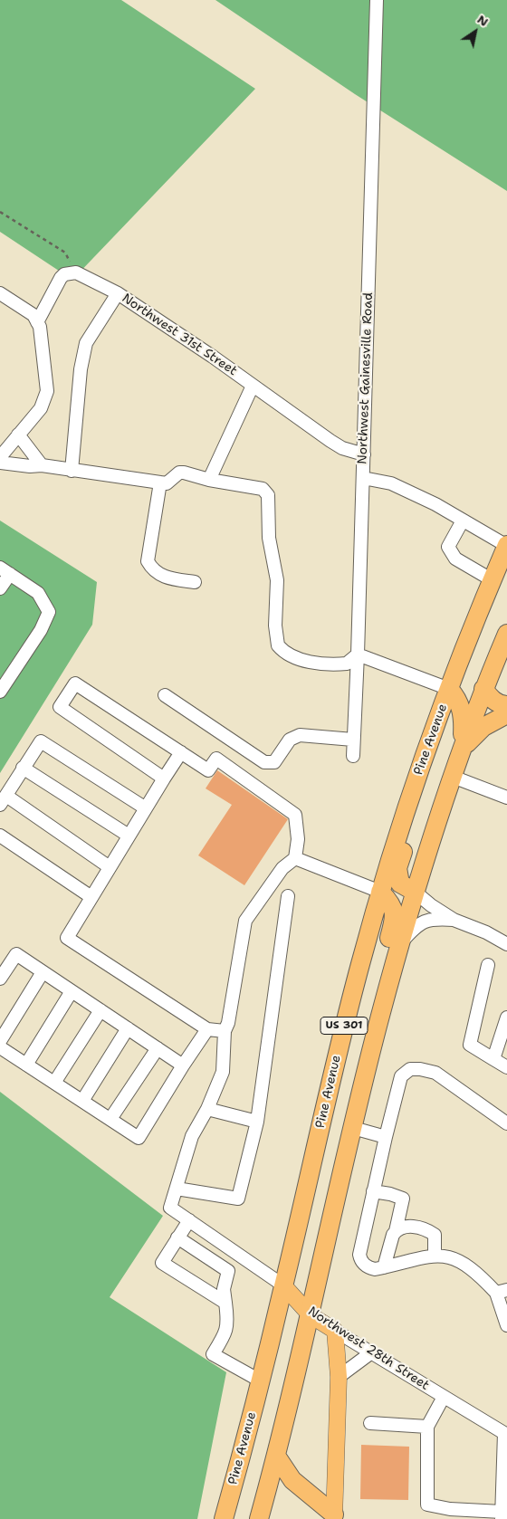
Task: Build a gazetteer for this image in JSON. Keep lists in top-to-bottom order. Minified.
{"streets":{"highway":["Pine Avenue","US 301"],"main road":["Northwest 28th Street"],"street":["Northwest 31st Street","Northwest Gainesville Road"]},"crossings":[["Northwest 31st Street","Northwest Gainesville Road"],["Pine Avenue","Northwest 28th Street"],["US 301","Northwest 28th Street"]],"north":"top right"}
